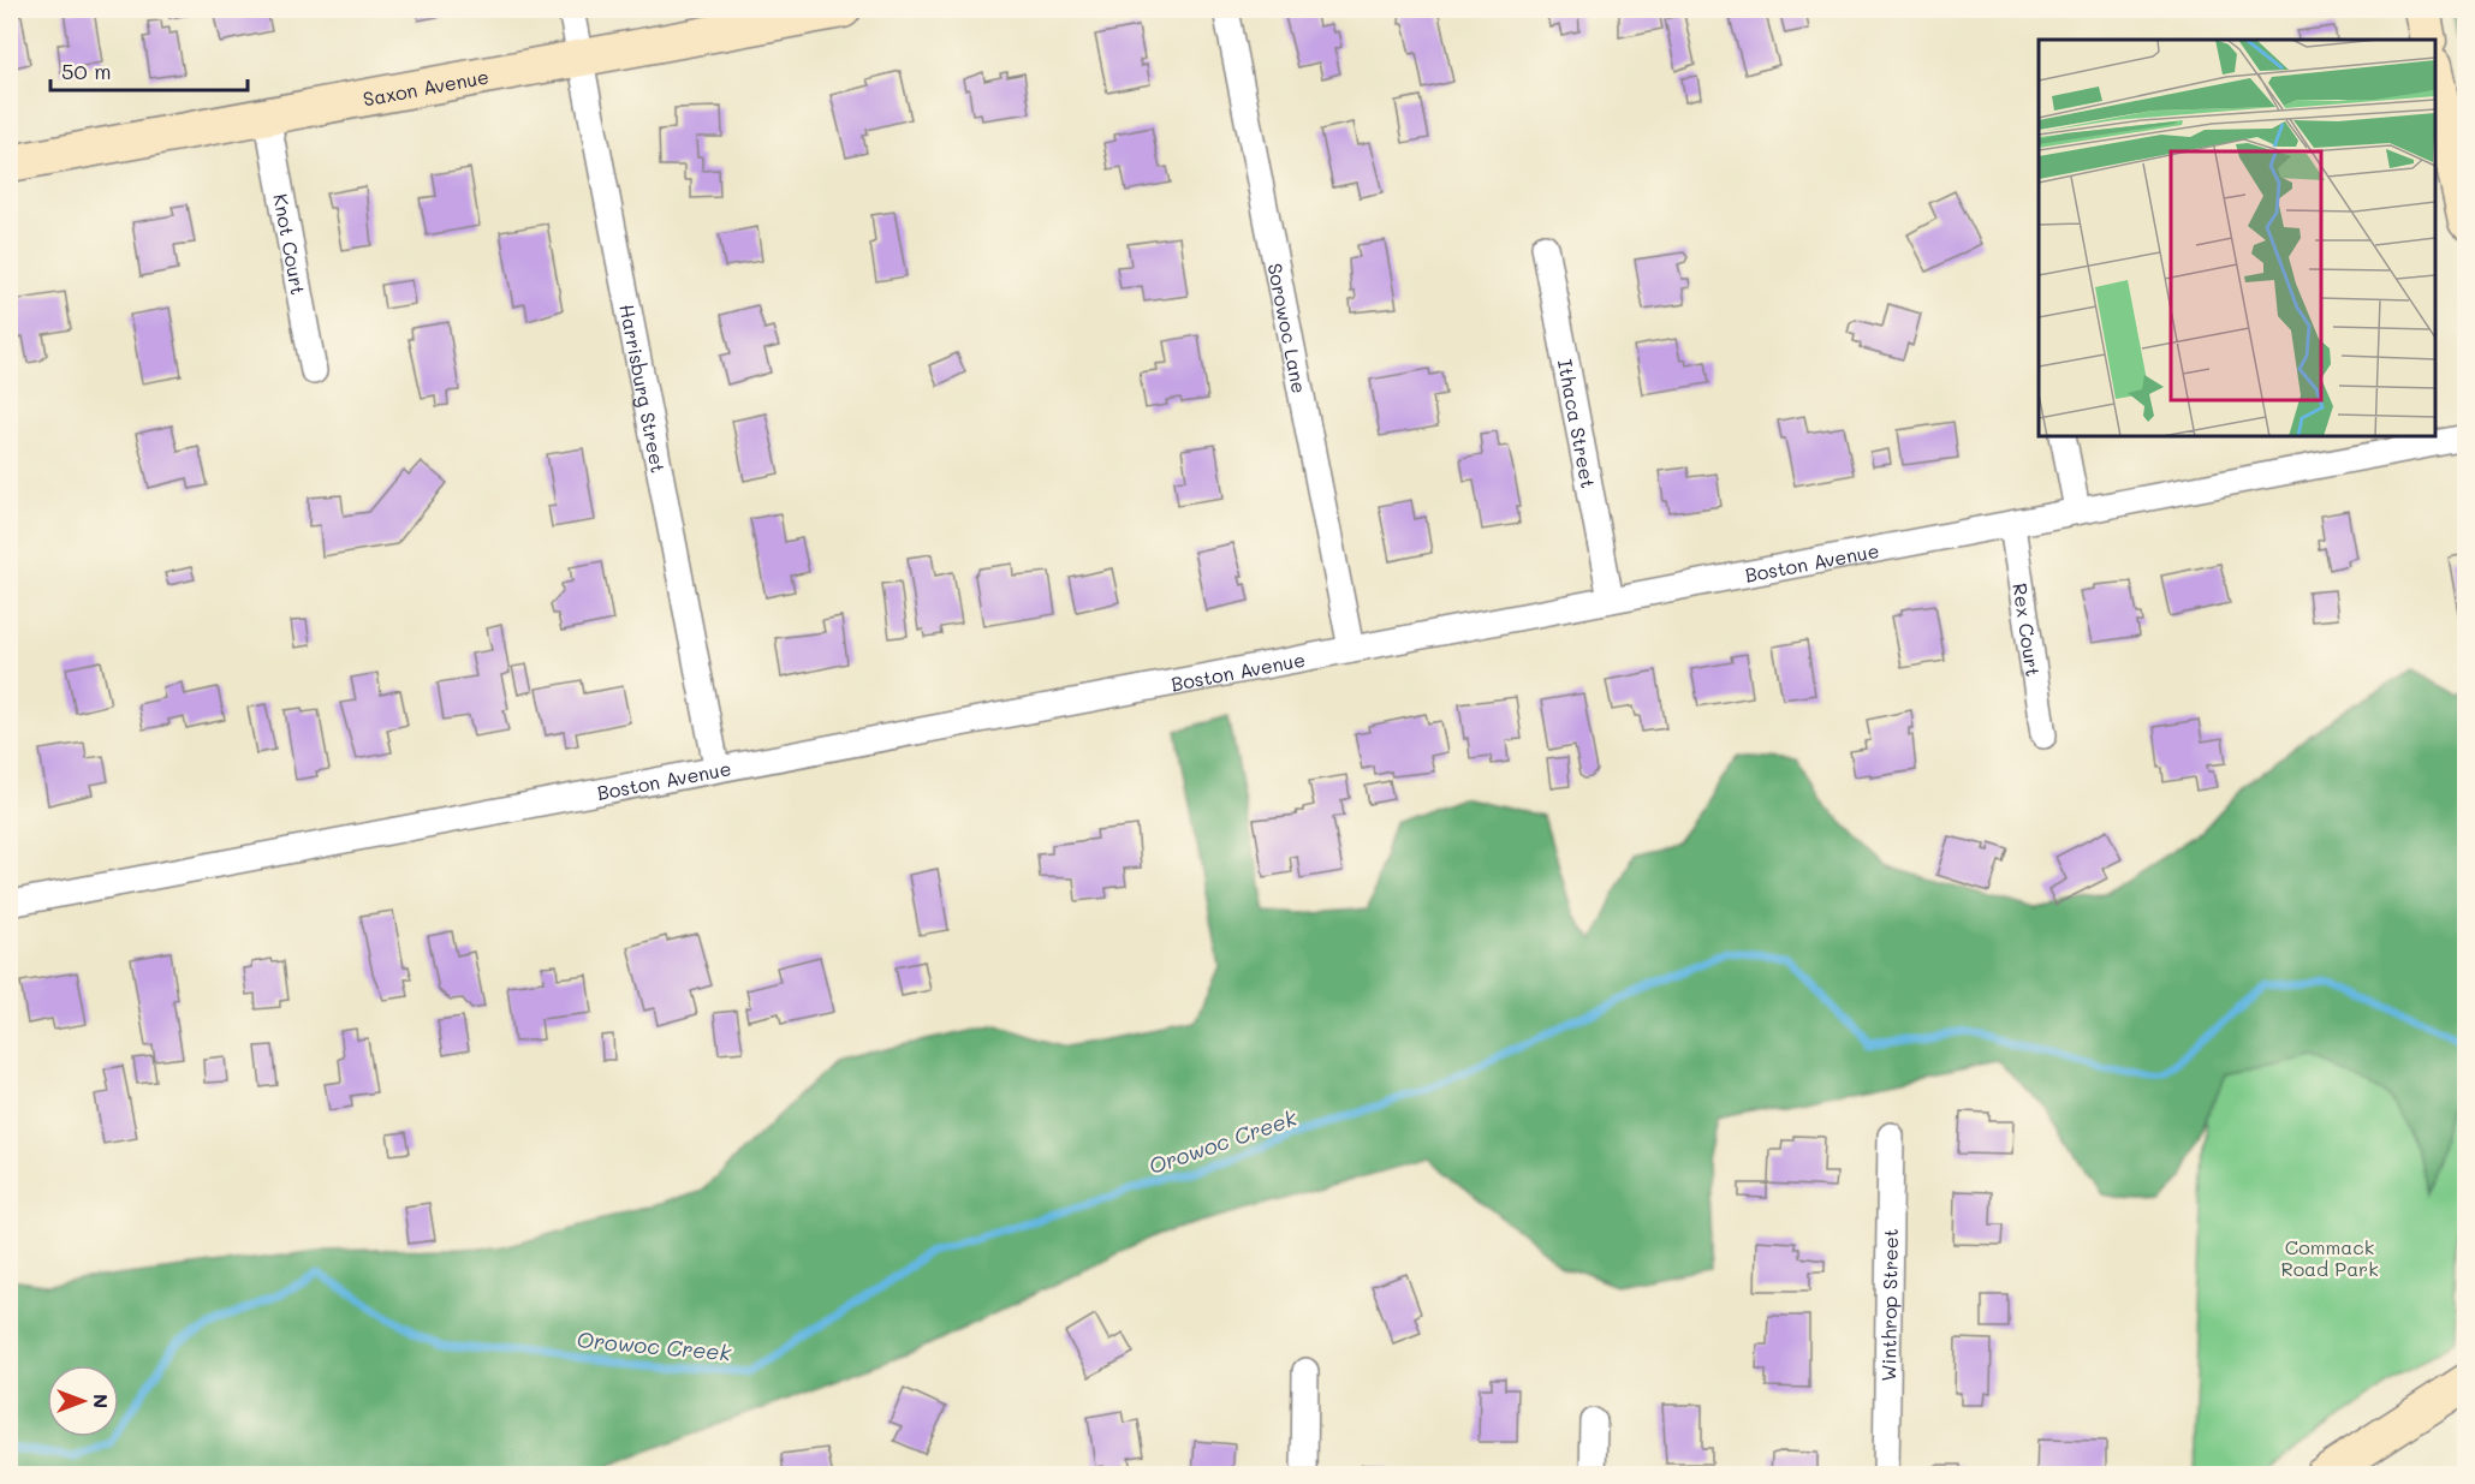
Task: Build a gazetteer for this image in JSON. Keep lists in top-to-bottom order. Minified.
{"streets":{"street":["Saxon Avenue","Knot Court","Sorowoc Lane","Harrisburg Street","Ithaca Street","Boston Avenue","Rex Court","Winthrop Street"]},"crossings":[["Saxon Avenue","Knot Court"],["Saxon Avenue","Harrisburg Street"],["Sorowoc Lane","Boston Avenue"],["Harrisburg Street","Boston Avenue"],["Ithaca Street","Boston Avenue"],["Boston Avenue","Rex Court"]],"water":["Orowoc Creek"],"parks":["Commack Road Park"],"scale_bar":"50 m","north":"right"}
